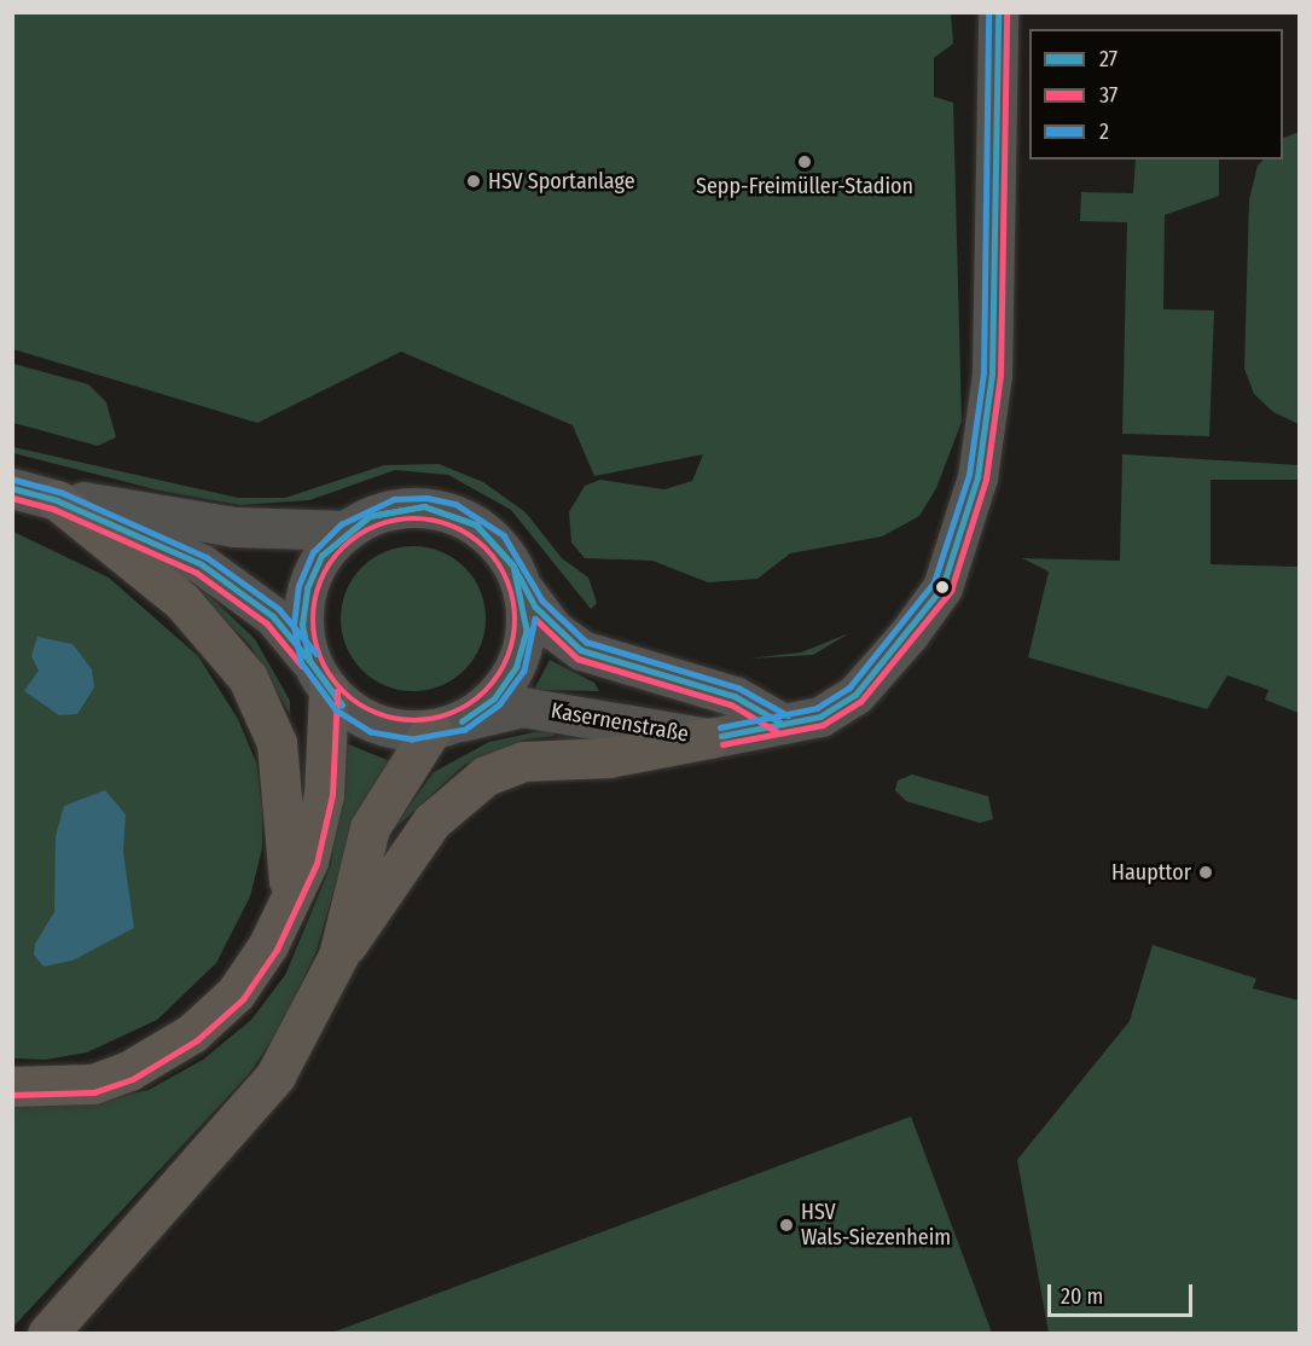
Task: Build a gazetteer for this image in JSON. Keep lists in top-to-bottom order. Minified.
{"streets":{"street":["Kasernenstraße"]},"places":["Sepp-Freimüller-Stadion","HSV Sportanlage","Haupttor","HSV Wals-Siezenheim"],"lines":["transit line 27","transit line 37","transit line 2"],"legend":["27","37","2"],"scale_bar":"20 m"}
